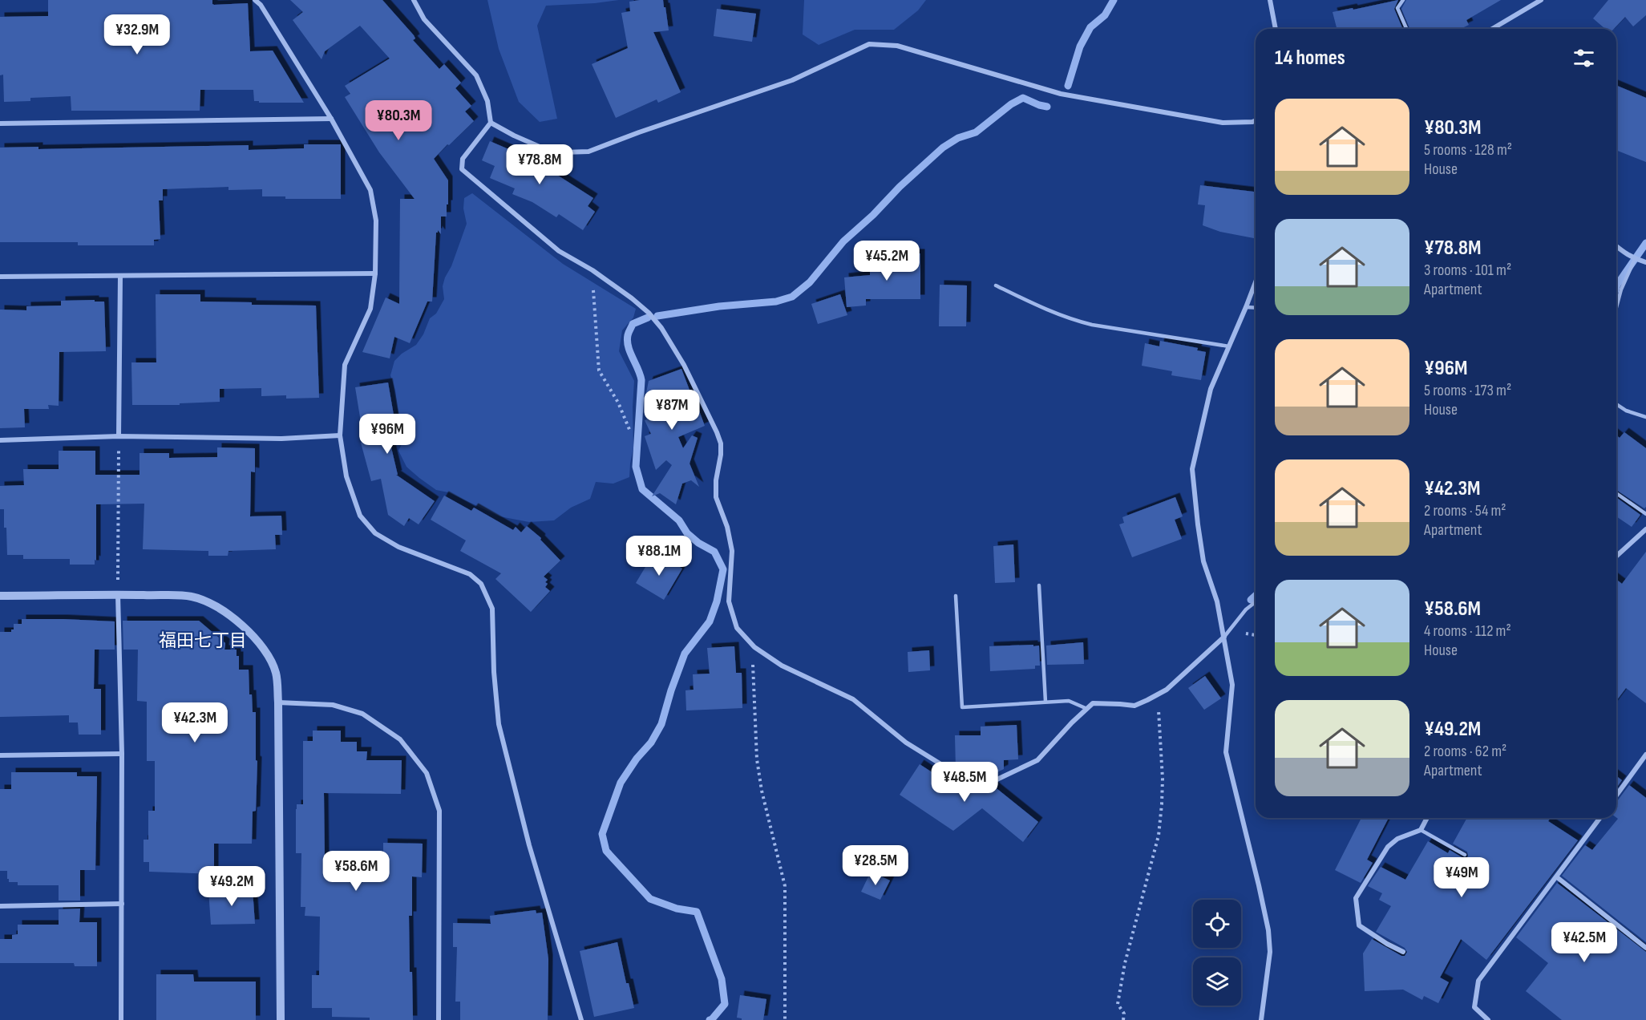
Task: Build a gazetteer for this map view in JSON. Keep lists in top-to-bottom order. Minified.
{"districts":["福田七丁目"],"page":{"price":["¥32.9M","¥80.3M","¥78.8M","¥45.2M","¥87M","¥96M","¥88.1M","¥42.3M","¥48.5M","¥28.5M","¥58.6M","¥49M","¥49.2M","¥42.5M"],"heading":"14 homes","list":[{"name":"¥80.3M","note":"5 rooms · 128 m² · House"},{"name":"¥78.8M","note":"3 rooms · 101 m² · Apartment"},{"name":"¥96M","note":"5 rooms · 173 m² · House"},{"name":"¥42.3M","note":"2 rooms · 54 m² · Apartment"},{"name":"¥58.6M","note":"4 rooms · 112 m² · House"},{"name":"¥49.2M","note":"2 rooms · 62 m² · Apartment"}]}}
